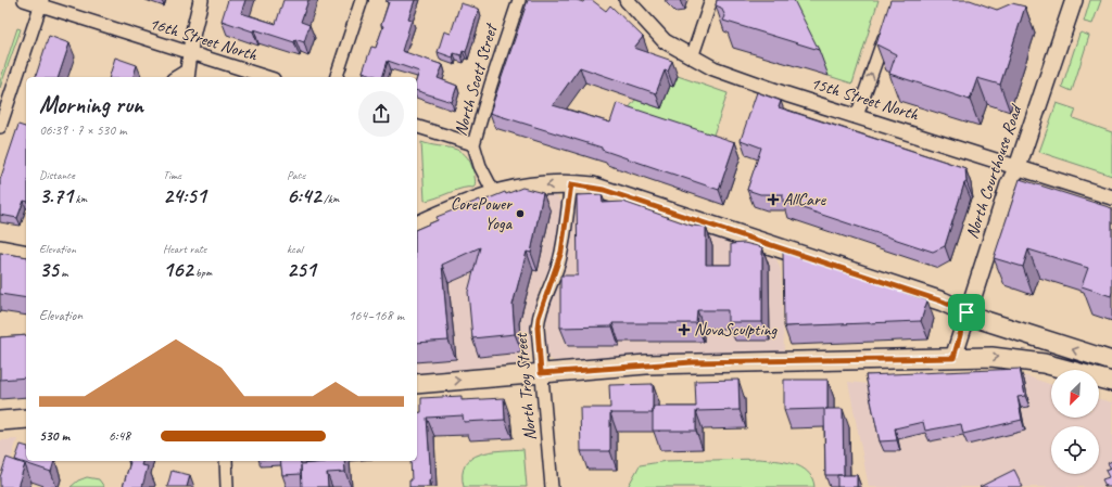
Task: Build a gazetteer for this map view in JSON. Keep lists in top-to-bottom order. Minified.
{"streets":{"main road":["North Courthouse Road"],"street":["16th Street North","North Scott Street","15th Street North","North Troy Street"]},"crossings":[["15th Street North","North Courthouse Road"]],"places":{"health":["AllCare","NovaSculpting"],"other":["CorePower Yoga"]},"north":"bottom left","page":{"heading":["Morning run","06:39 · 7 × 530 m"],"stats":[["Distance","3.71 km"],["Time","24:51"],["Pace","6:42 /km"],["Elevation","35 m"],["Heart rate","162 bpm"],["kcal","251"]],"chart":["Elevation","164–168 m"],"list":[{"name":"530 m","note":"6:48"}]}}
